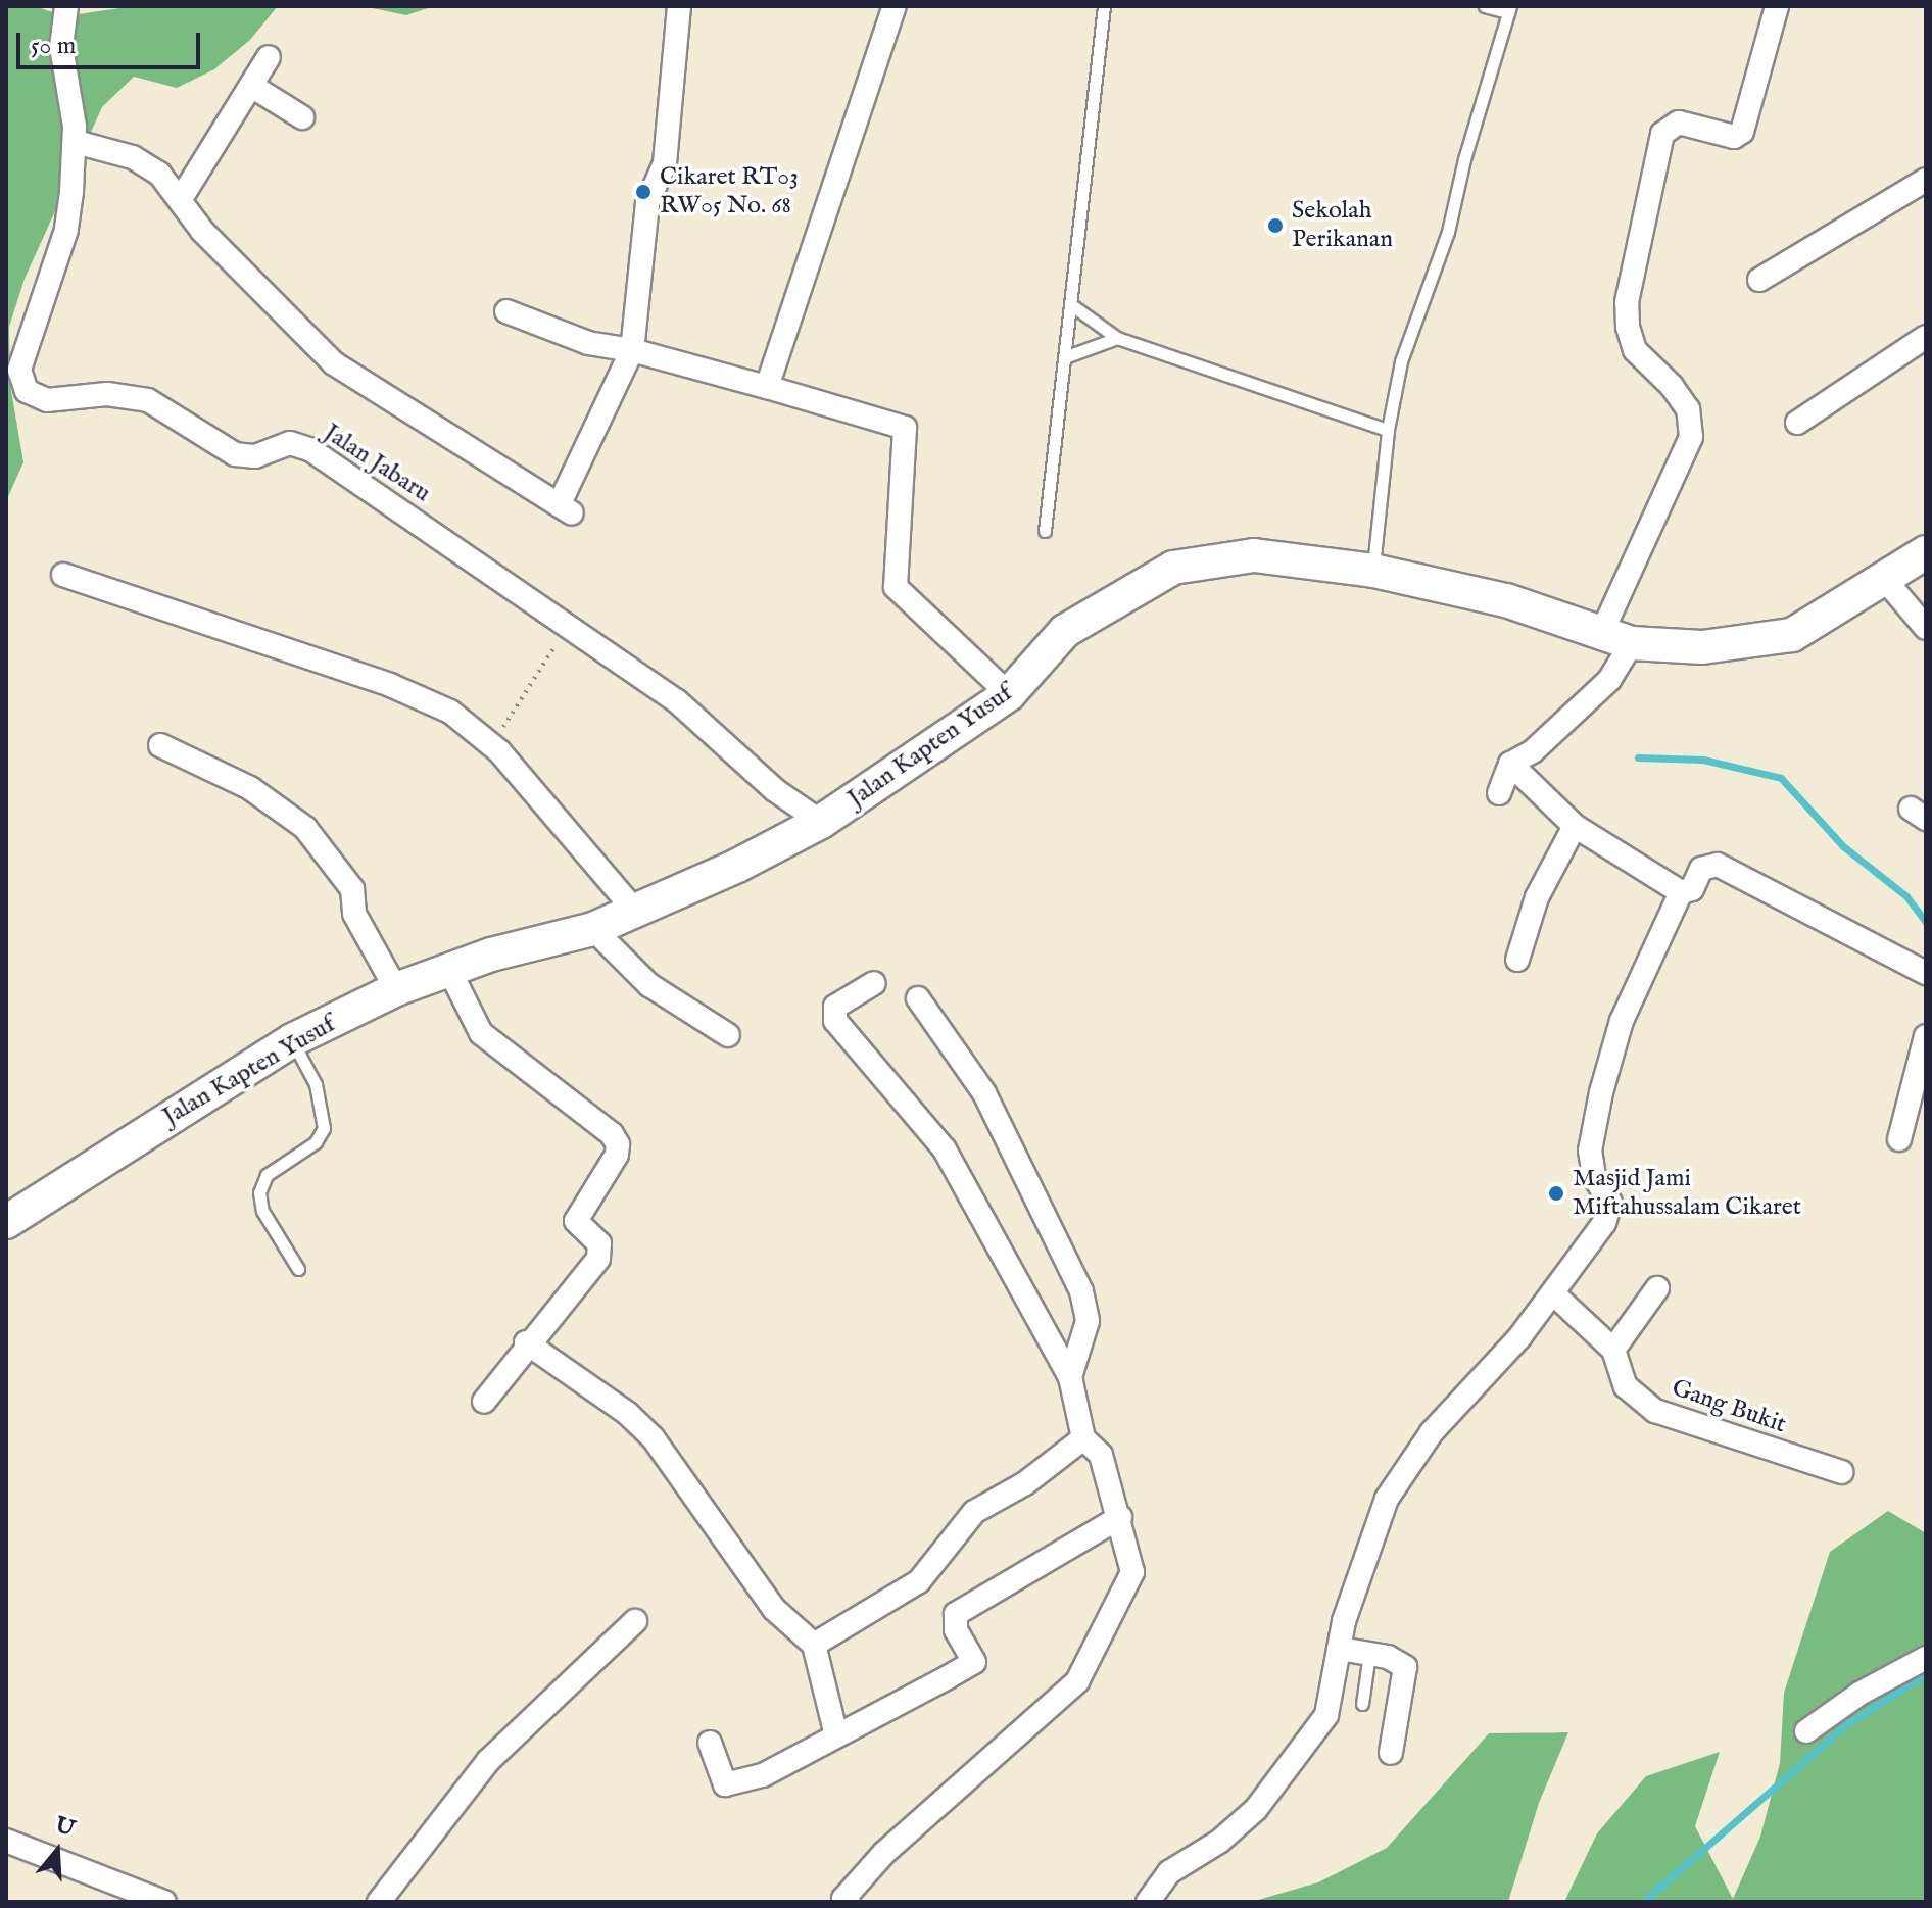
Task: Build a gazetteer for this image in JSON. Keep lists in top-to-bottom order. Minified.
{"streets":{"main road":["Jalan Kapten Yusuf"],"street":["Jalan Jabaru","Gang Bukit"]},"crossings":[["Jalan Jabaru","Jalan Kapten Yusuf"]],"places":["Cikaret RT03 RW05 No. 68","Sekolah Perikanan","Masjid Jami Miftahussalam Cikaret"],"scale_bar":"50 m","north":"top"}
